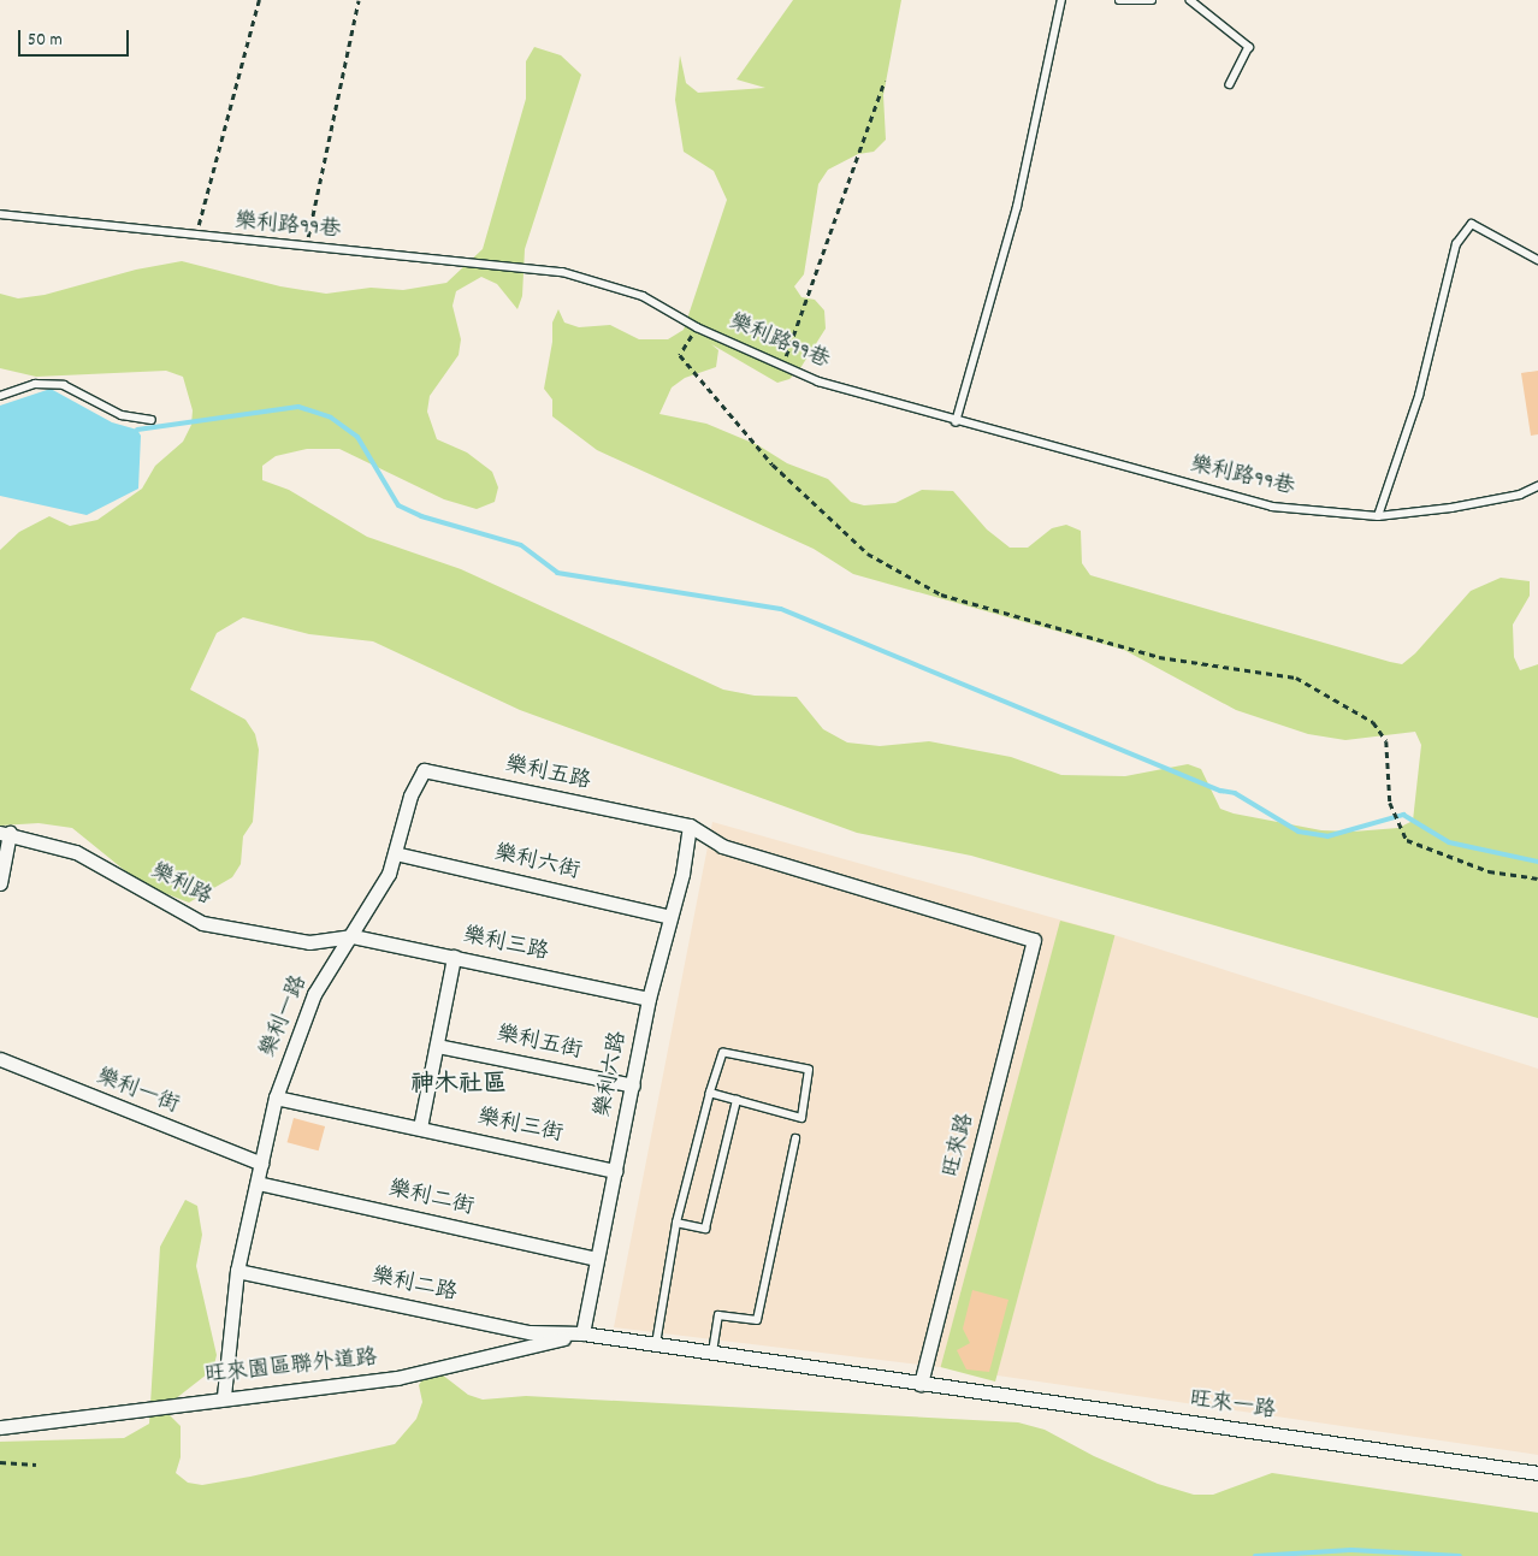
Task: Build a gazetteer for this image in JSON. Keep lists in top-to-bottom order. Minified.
{"streets":{"street":["樂利五路","樂利六街","樂利路","樂利三路","樂利一路","樂利五街","樂利六路","樂利一街","樂利三街","旺來路","樂利二街","樂利二路","旺來園區聯外道路","旺來一路"],"lane":["樂利路99巷"]},"crossings":[["樂利五路","樂利一路"],["樂利五路","樂利六路"],["樂利五路","旺來路"],["樂利六街","樂利一路"],["樂利六街","樂利六路"],["樂利路","樂利三路"],["樂利路","樂利一路"],["樂利三路","樂利一路"],["樂利三路","樂利六路"],["樂利一路","樂利一街"],["樂利一路","樂利三街"],["樂利一路","樂利二街"],["樂利一路","樂利二路"],["樂利一路","旺來園區聯外道路"],["樂利五街","樂利六路"],["樂利六路","樂利三街"],["樂利六路","旺來路"],["樂利六路","樂利二街"],["樂利六路","樂利二路"],["樂利六路","旺來園區聯外道路"],["旺來路","旺來一路"],["樂利二路","旺來園區聯外道路"]],"districts":["神木社區"],"scale_bar":"50 m"}
